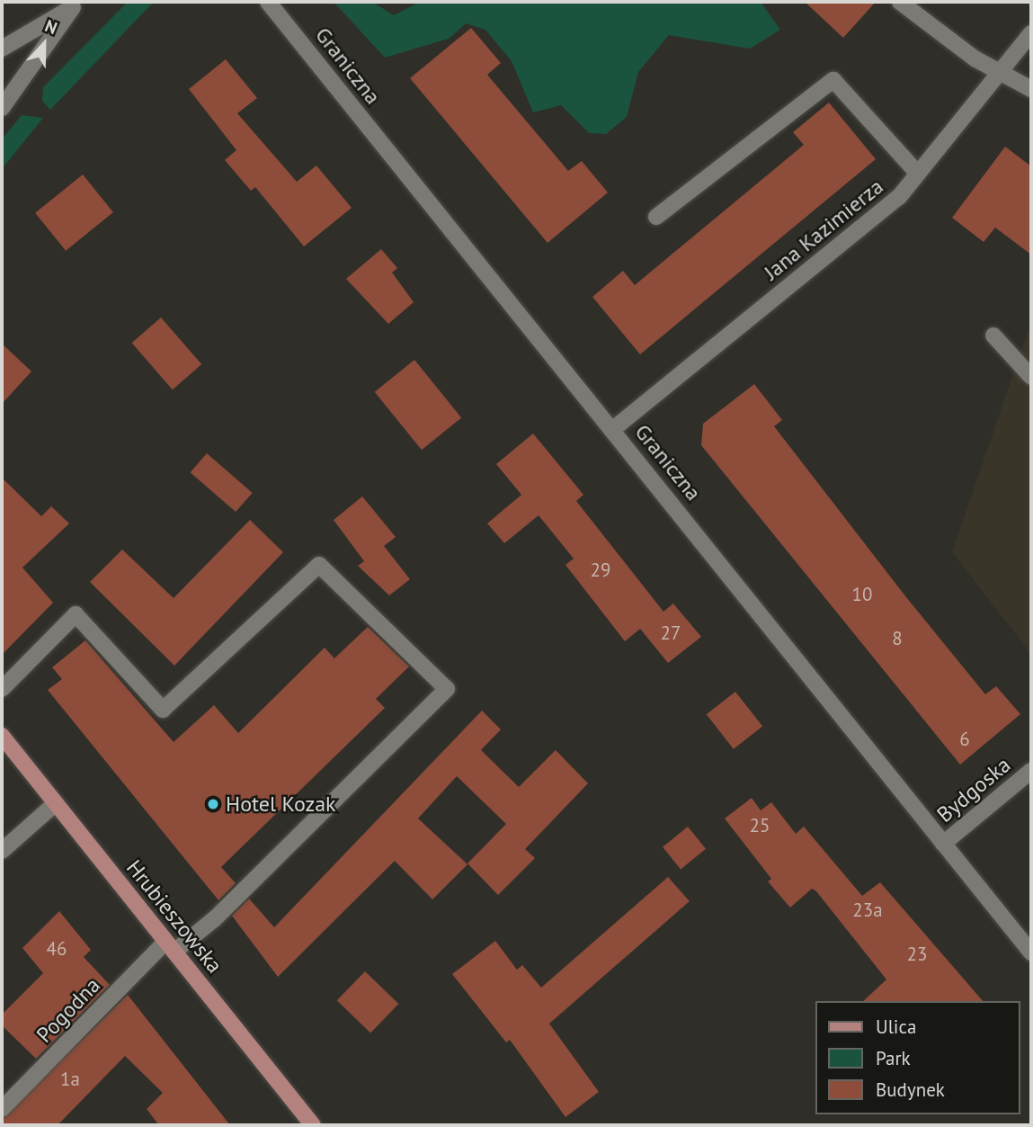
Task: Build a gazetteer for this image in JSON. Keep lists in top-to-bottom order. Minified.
{"streets":{"main road":["Hrubieszowska"],"street":["Graniczna","Jana Kazimierza","Bydgoska","Pogodna"]},"crossings":[["Graniczna","Jana Kazimierza"],["Graniczna","Bydgoska"],["Hrubieszowska","Pogodna"]],"places":["Hotel Kozak"],"house_numbers":["29","10","27","8","6","25","23a","46","23","1a"],"legend":["Ulica","Park","Budynek"],"north":"top"}
